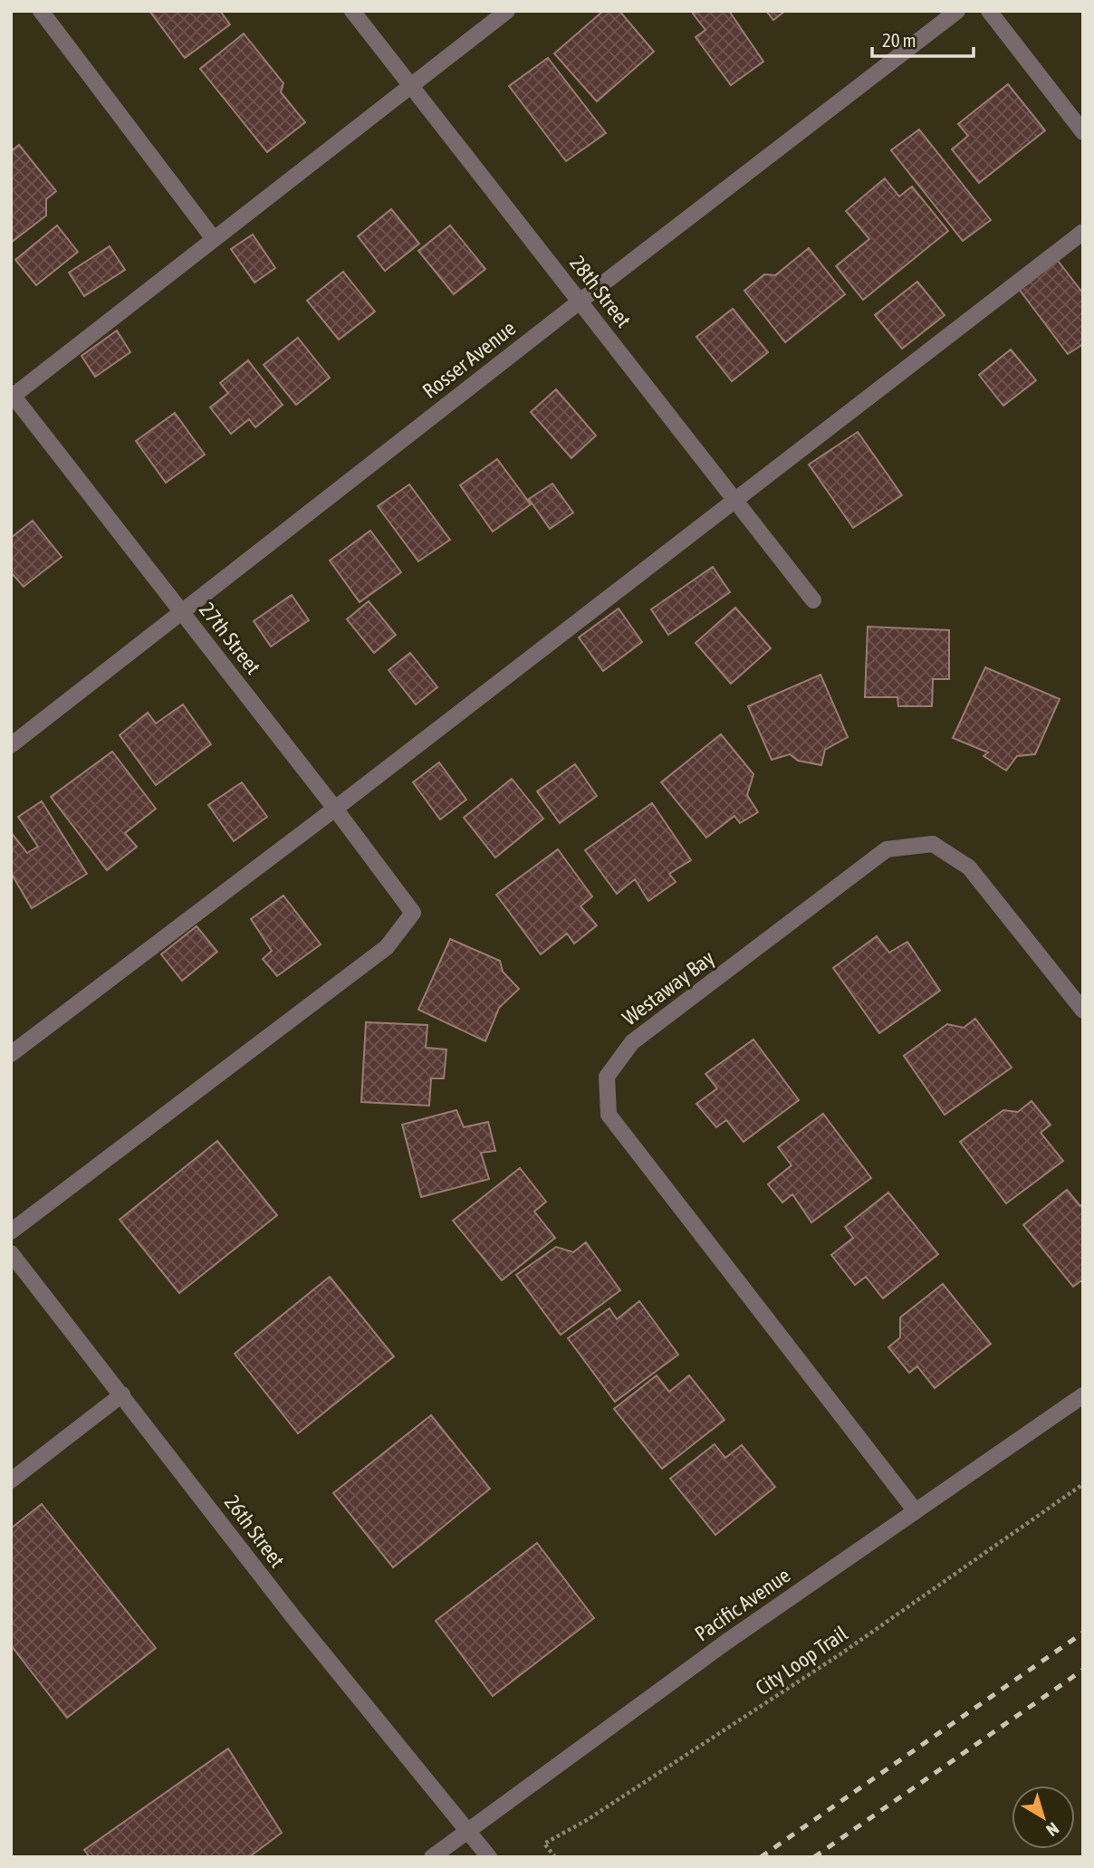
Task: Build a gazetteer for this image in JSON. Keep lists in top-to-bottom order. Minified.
{"streets":{"street":["28th Street","Rosser Avenue","27th Street","Westaway Bay","26th Street","Pacific Avenue"],"path":["City Loop Trail"]},"crossings":[["28th Street","Rosser Avenue"],["Rosser Avenue","27th Street"],["Westaway Bay","Pacific Avenue"],["26th Street","Pacific Avenue"]],"scale_bar":"20 m","north":"bottom right"}
